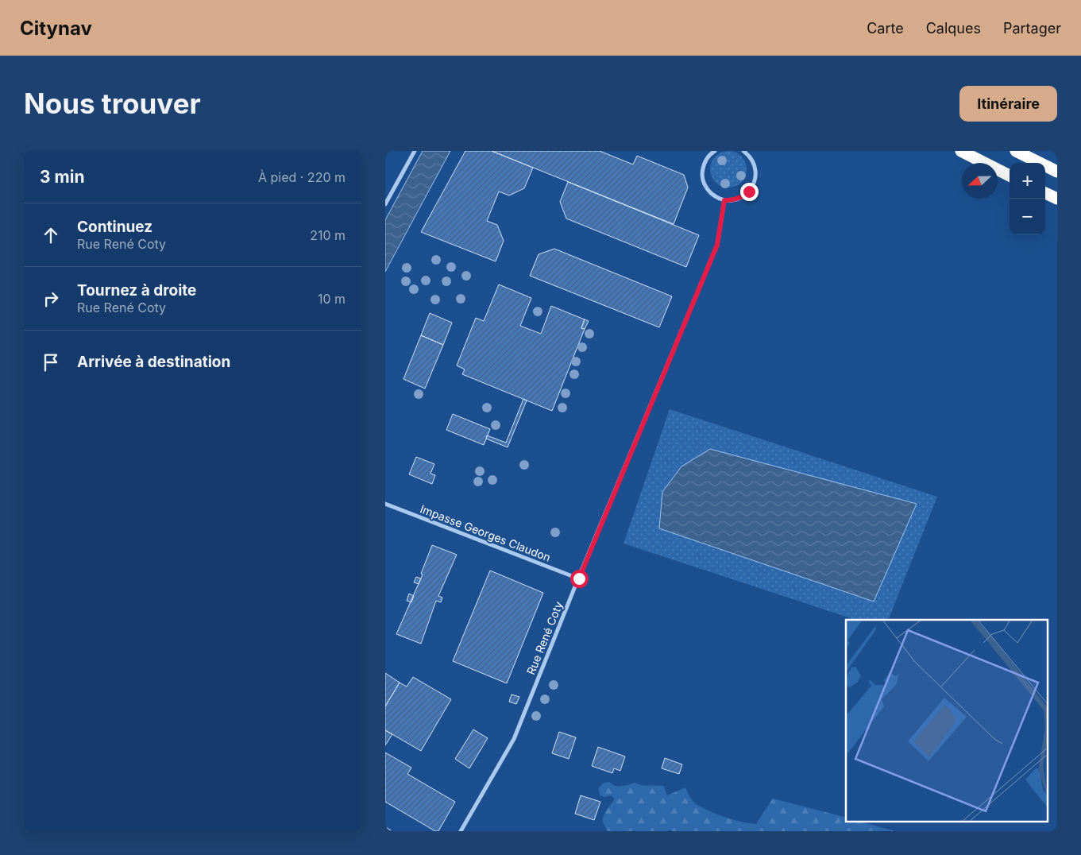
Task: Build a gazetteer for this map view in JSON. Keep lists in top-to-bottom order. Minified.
{"streets":{"street":["Impasse Georges Claudon","Rue René Coty"]},"crossings":[["Impasse Georges Claudon","Rue René Coty"]],"north":"left","page":{"header":"Citynav","nav":["Carte","Calques","Partager"],"buttons":"Itinéraire","title":"Nous trouver","heading":["3 min","À pied · 220 m"],"map_buttons":["+","−"],"list":[["Continuez","Rue René Coty","210 m"],["Tournez à droite","Rue René Coty","10 m"],"Arrivée à destination"]}}
